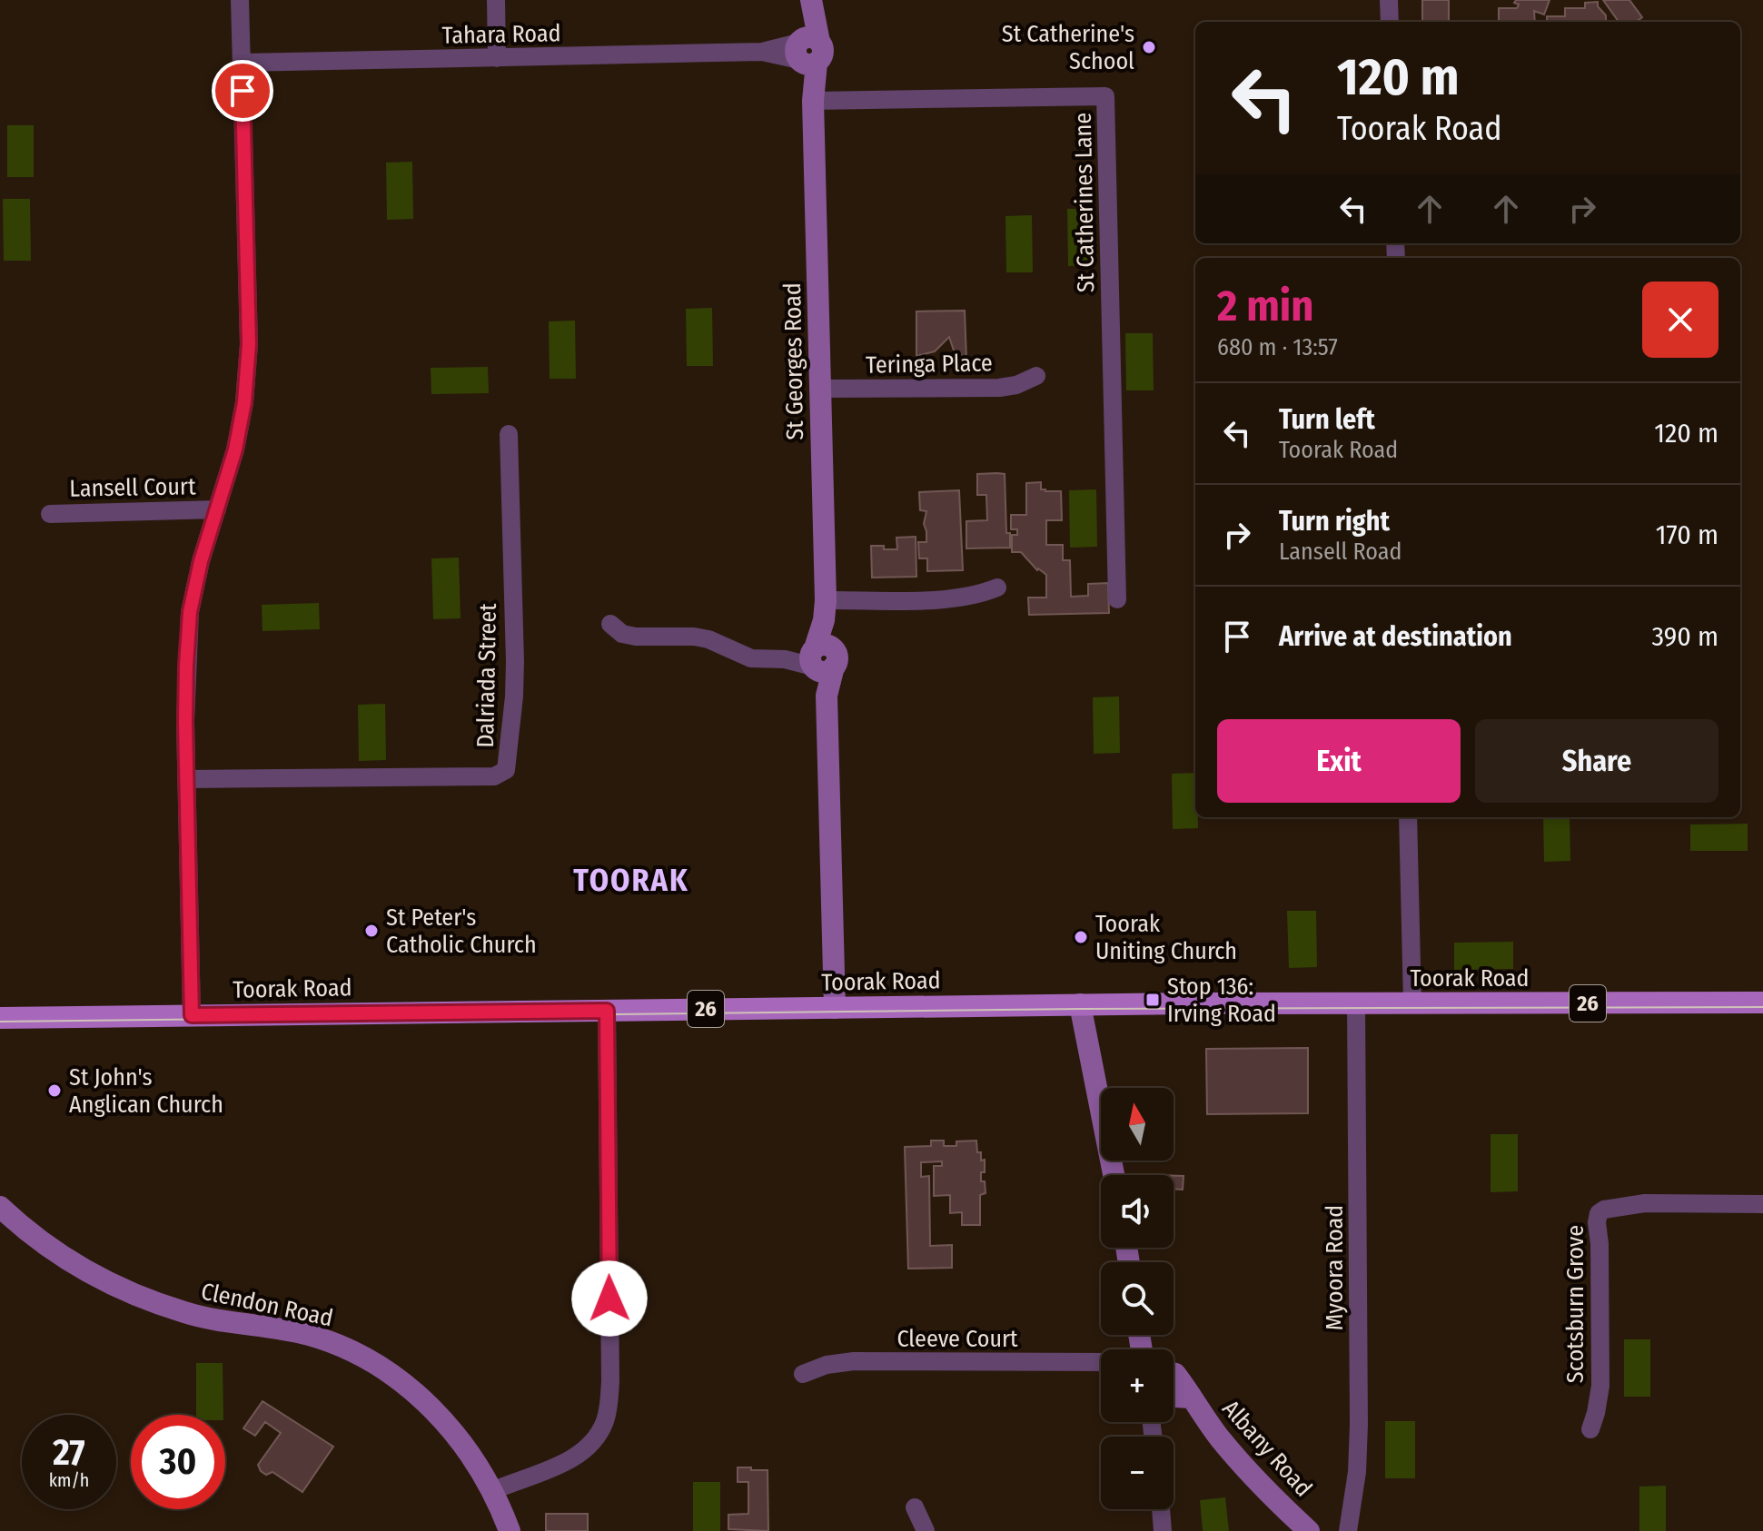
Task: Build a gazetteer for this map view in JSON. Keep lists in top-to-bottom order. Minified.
{"streets":{"main road":["Toorak Road","26"],"street":["Tahara Road","St Catherines Lane","St Georges Road","Teringa Place","Lansell Court","Dalriada Street","Myoora Road","Scotsburn Grove","Clendon Road","Cleeve Court","Albany Road"]},"crossings":[["Tahara Road","St Georges Road"],["St Catherines Lane","St Georges Road"],["St Georges Road","Teringa Place"],["St Georges Road","Toorak Road"],["Toorak Road","Myoora Road"]],"districts":["TOORAK"],"places":{"other":["St Catherine's School","St Peter's Catholic Church","Toorak Uniting Church","St John's Anglican Church"],"transit":["Stop 136: Irving Road"]},"north":"top","page":{"turn":["120 m","Toorak Road"],"heading":["2 min","680 m · 13:57"],"list":[{"name":"Turn left","note":"Toorak Road","value":"120 m"},{"name":"Turn right","note":"Lansell Road","value":"170 m"},{"name":"Arrive at destination","value":"390 m"}],"buttons":["Exit","Share"],"map_buttons":["+","−"],"speed":"27 km/h","limit":"30"}}
